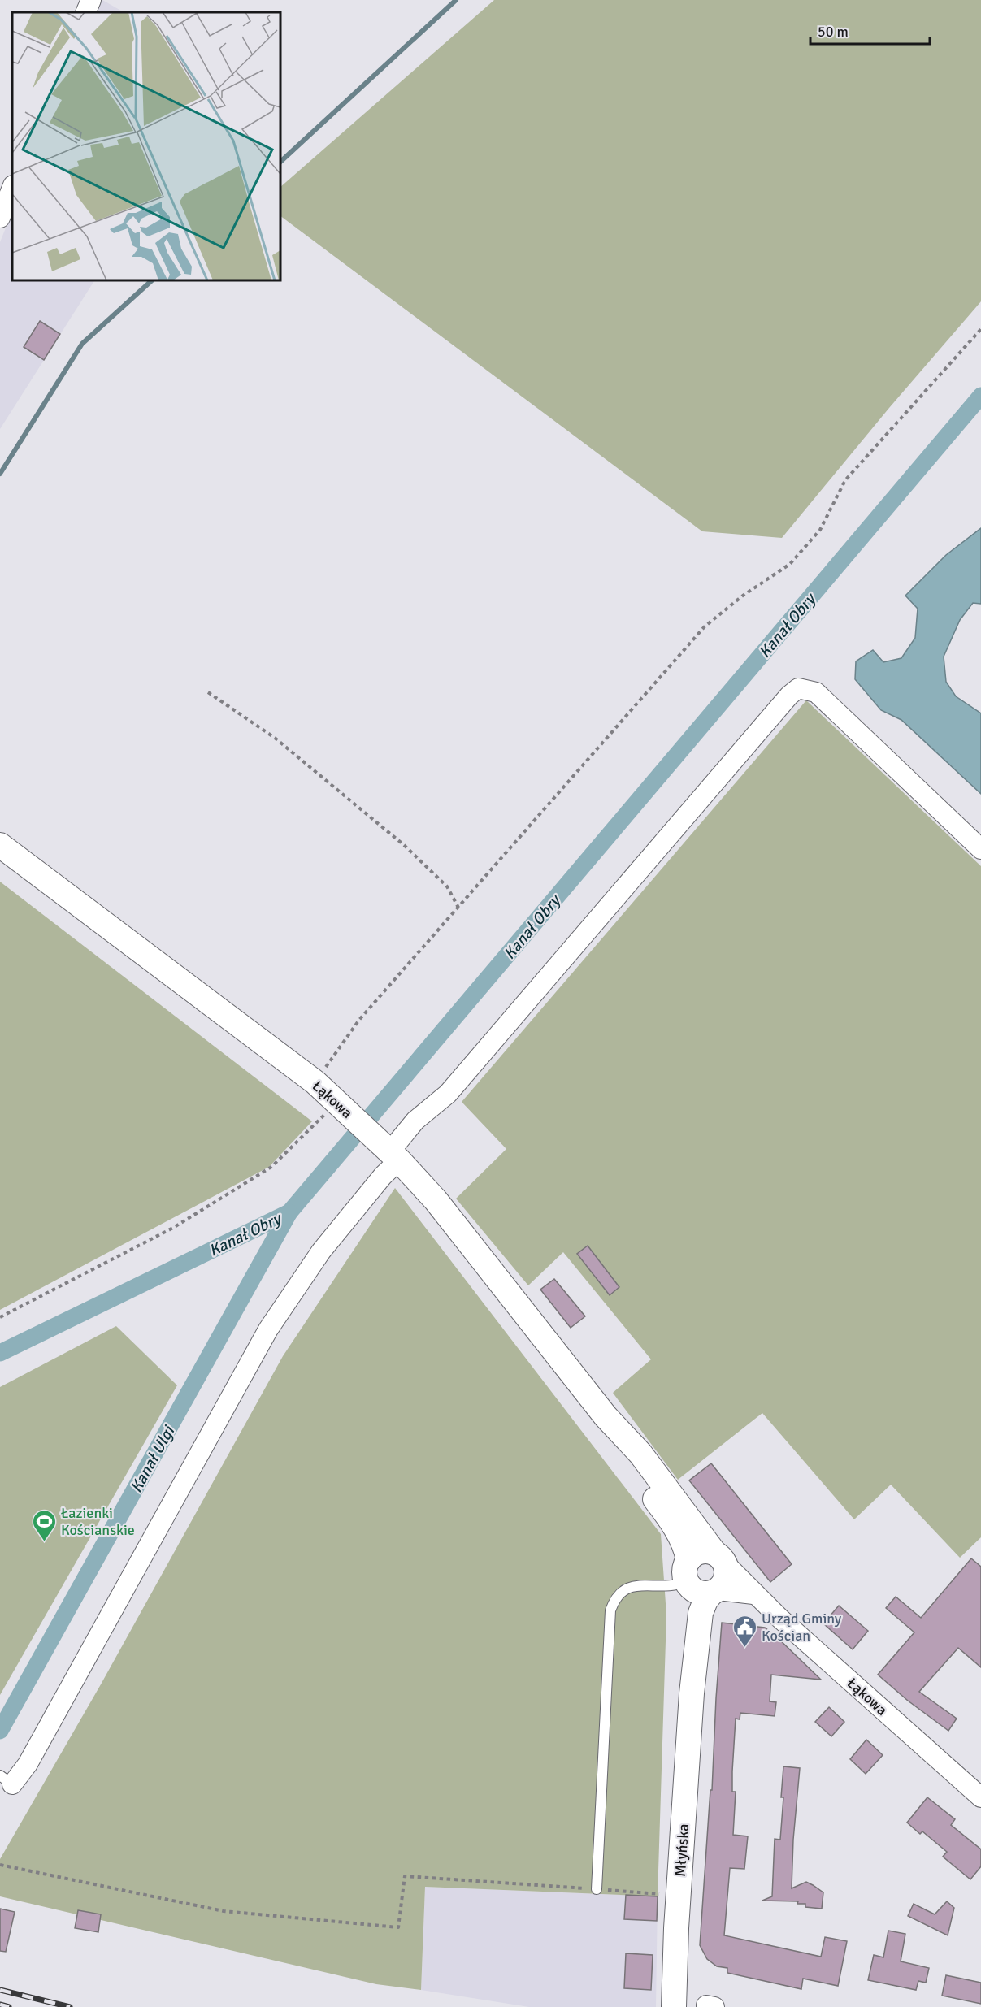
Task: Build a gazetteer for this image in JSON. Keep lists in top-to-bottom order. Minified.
{"streets":{"street":["Łąkowa","Młyńska"]},"crossings":[["Łąkowa","Młyńska"]],"water":["Kanał Obry","Kanał Ulgi"],"places":{"sports":["Łazienki Kościanskie"],"public building":["Urząd Gminy Kościan"]},"scale_bar":"50 m"}
